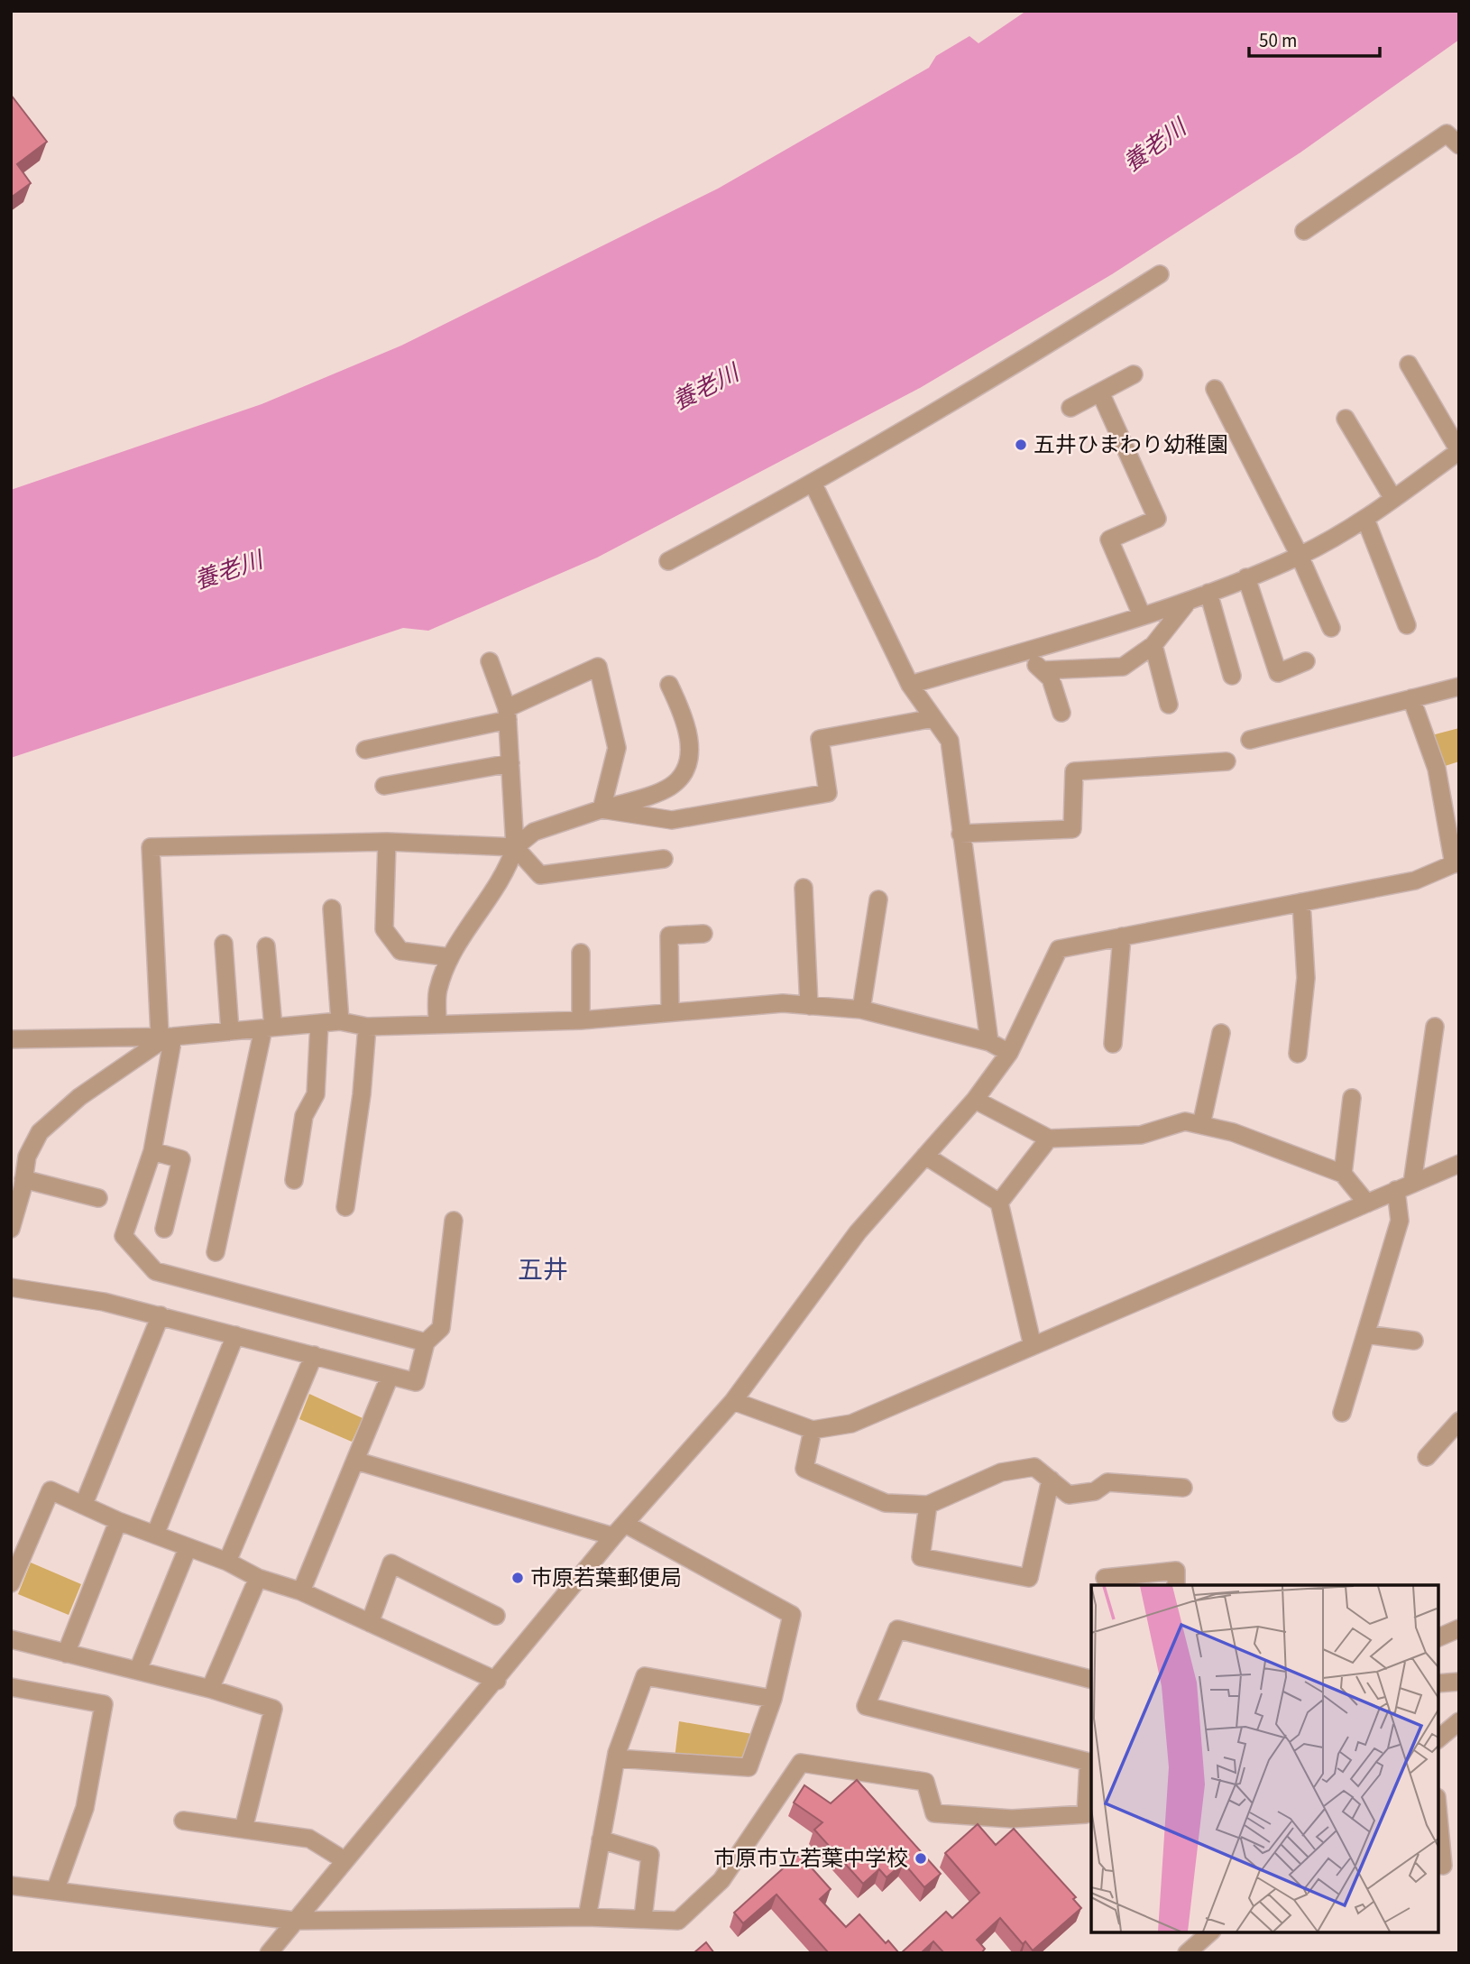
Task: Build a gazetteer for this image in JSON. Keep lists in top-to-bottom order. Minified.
{"districts":["五井"],"water":["養老川"],"places":["五井ひまわり幼稚園","市原若葉郵便局","市原市立若葉中学校"],"scale_bar":"50 m"}
